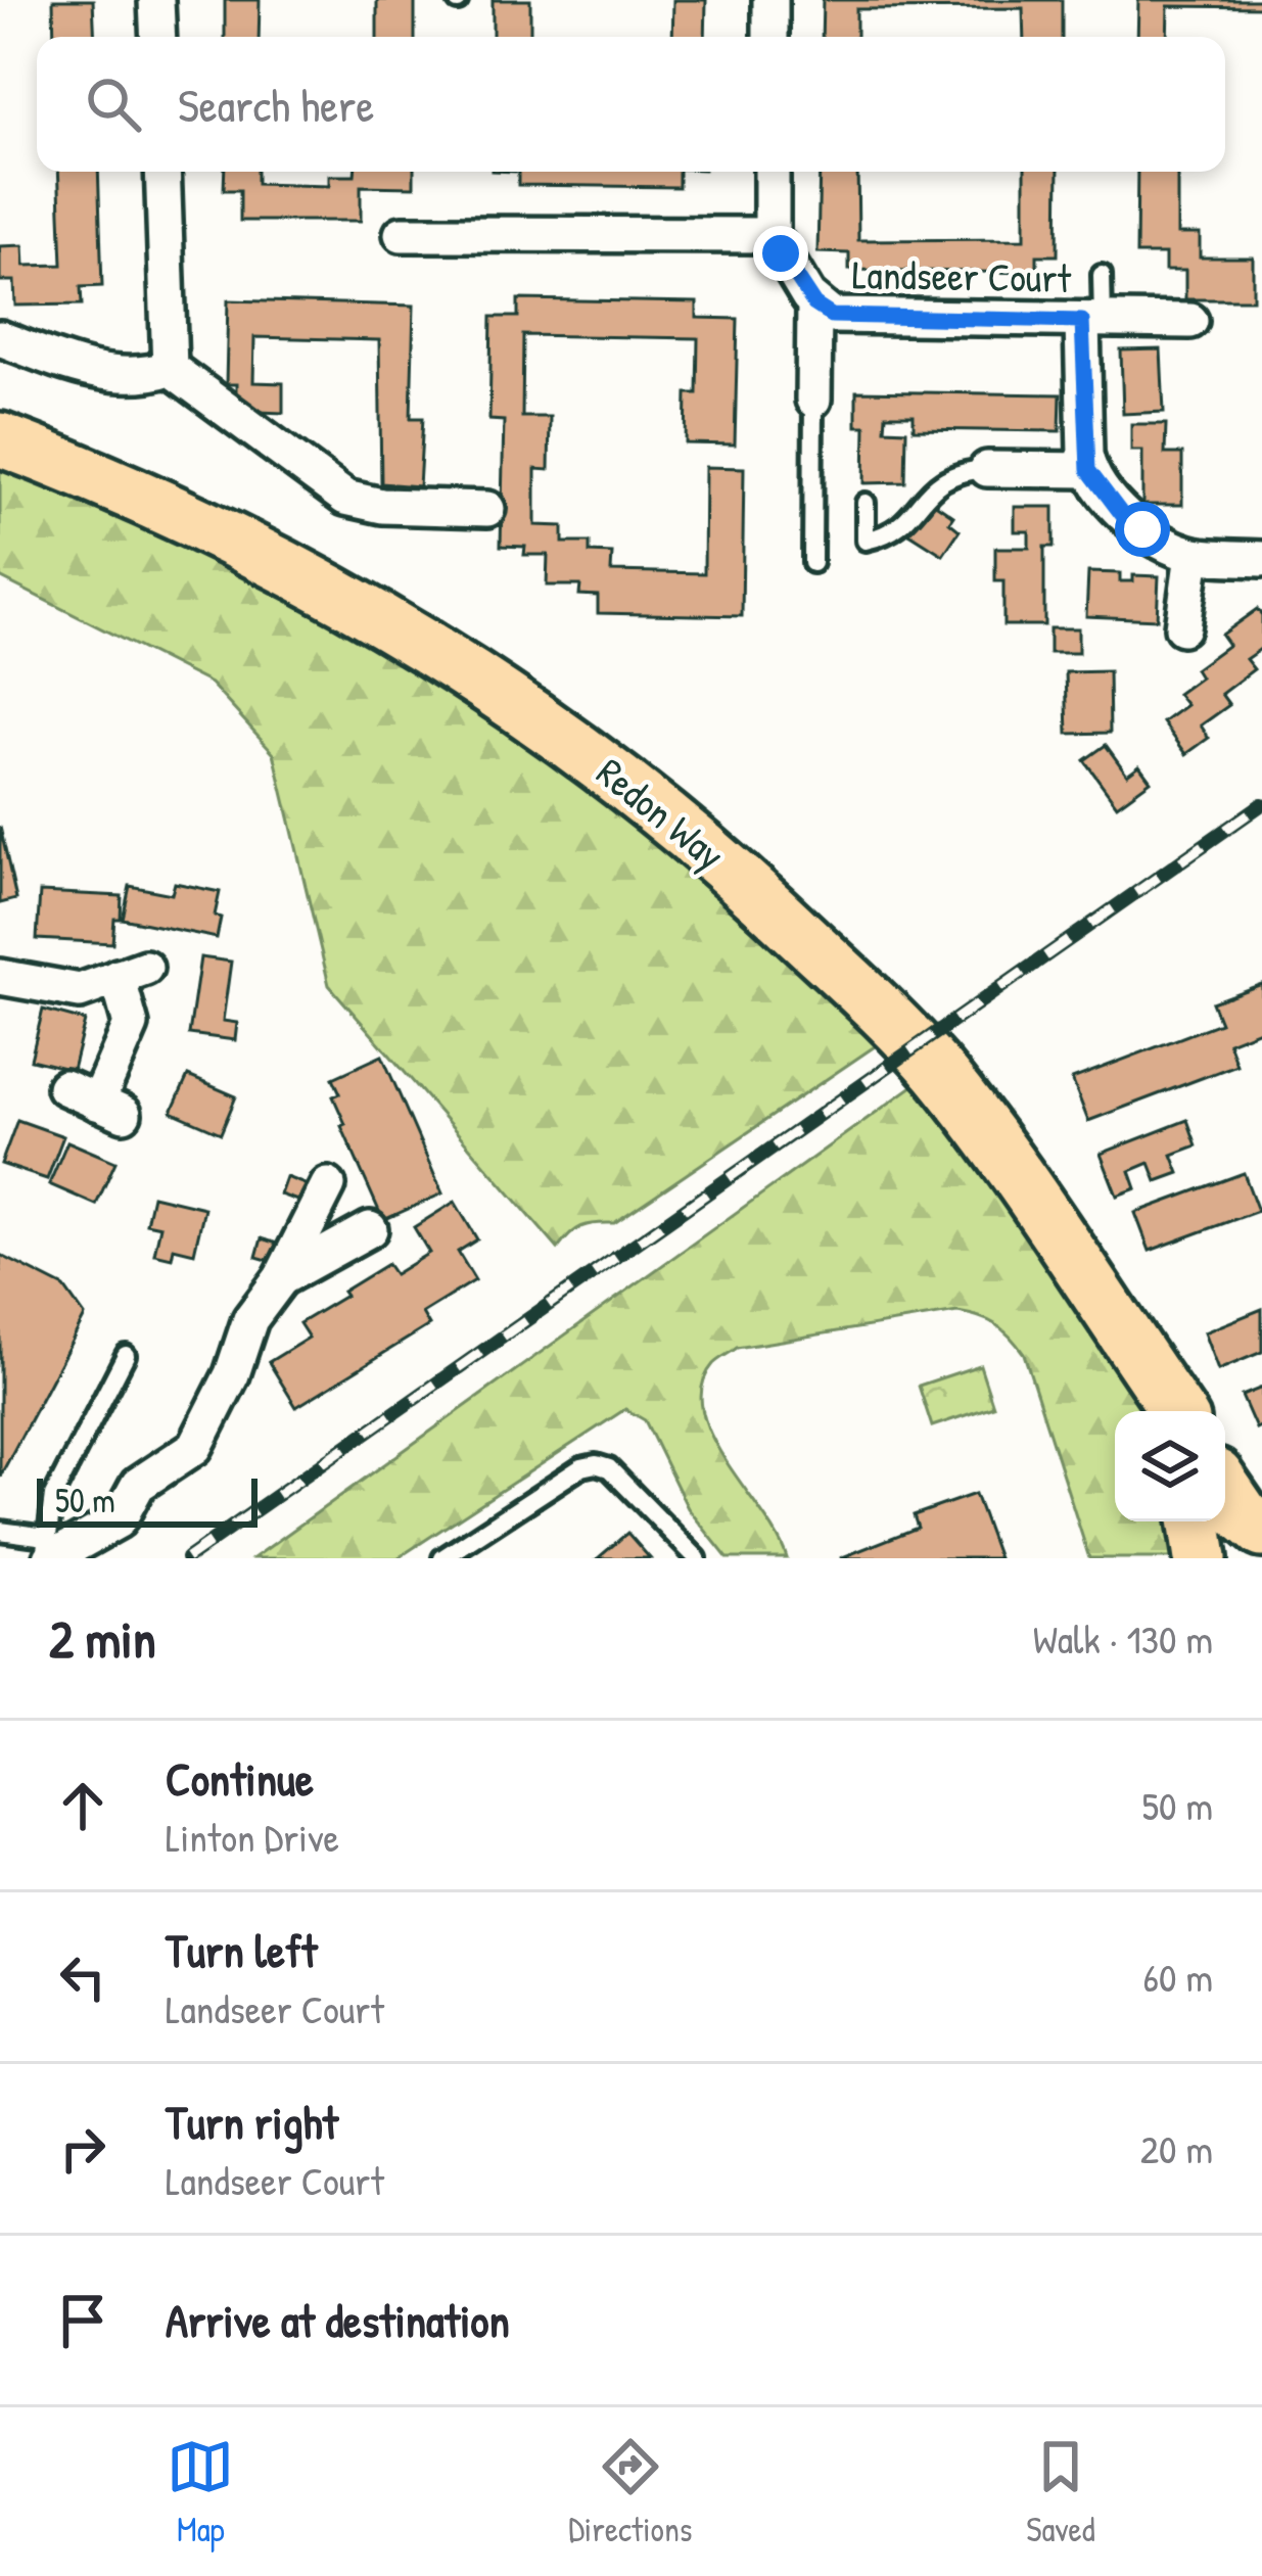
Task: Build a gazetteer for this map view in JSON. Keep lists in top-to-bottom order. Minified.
{"streets":{"main road":["Redon Way"],"street":["Landseer Court"]},"scale_bar":"50 m","page":{"search":"Search here","scale":"50 m","heading":["2 min","Walk · 130 m"],"list":[["Continue","Linton Drive","50 m"],["Turn left","Landseer Court","60 m"],["Turn right","Landseer Court","20 m"],"Arrive at destination"],"nav":["Map","Directions","Saved"]}}
